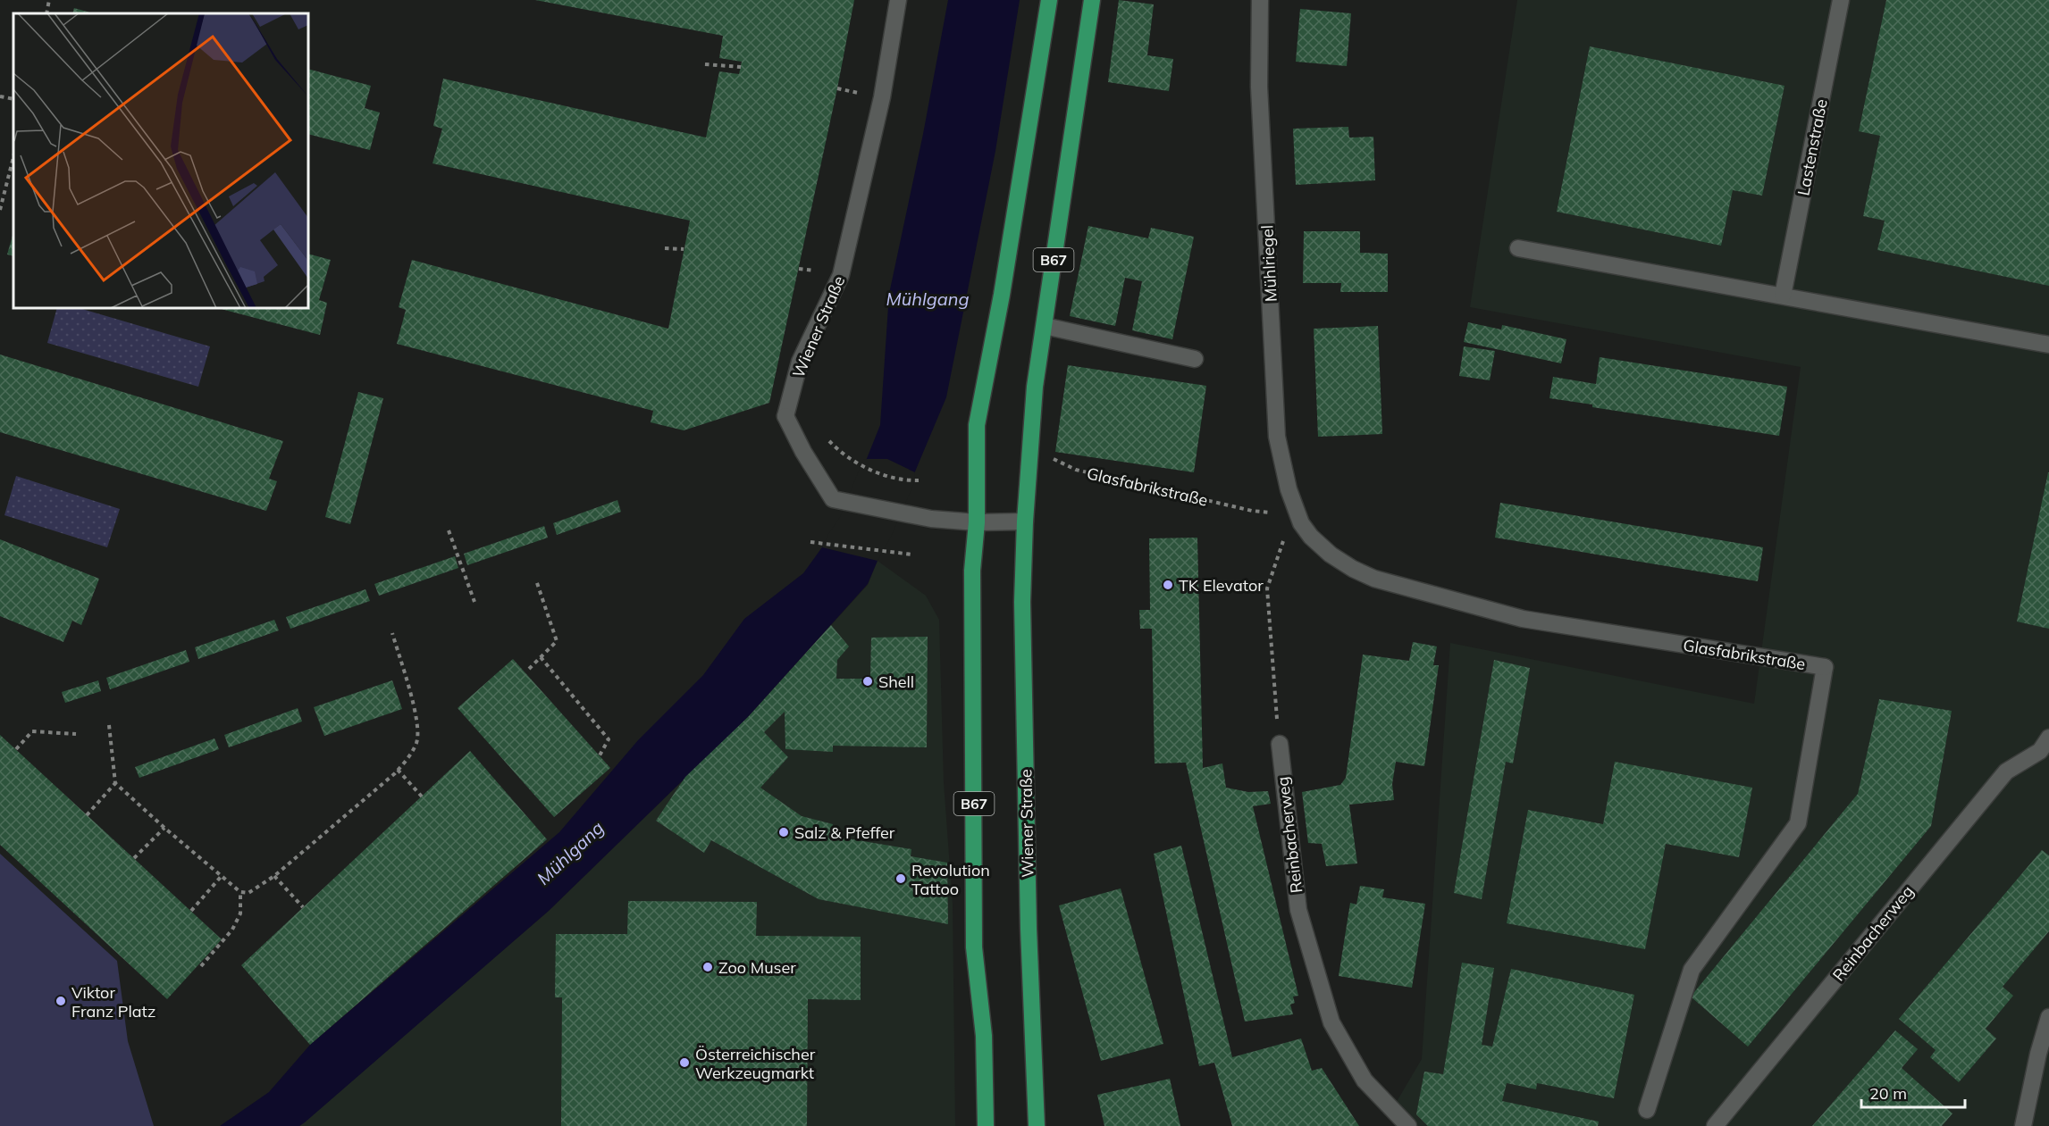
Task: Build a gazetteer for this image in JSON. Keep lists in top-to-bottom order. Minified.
{"streets":{"main road":["B67","Wiener Straße"],"street":["Lastenstraße","Mühlriegel","Glasfabrikstraße","Reinbacherweg"]},"crossings":[["B67","Wiener Straße"],["Mühlriegel","Glasfabrikstraße"]],"water":["Mühlgang"],"places":["TK Elevator","Shell","Salz & Pfeffer","Revolution Tattoo","Zoo Muser","Viktor Franz Platz","Österreichischer Werkzeugmarkt"],"scale_bar":"20 m"}
